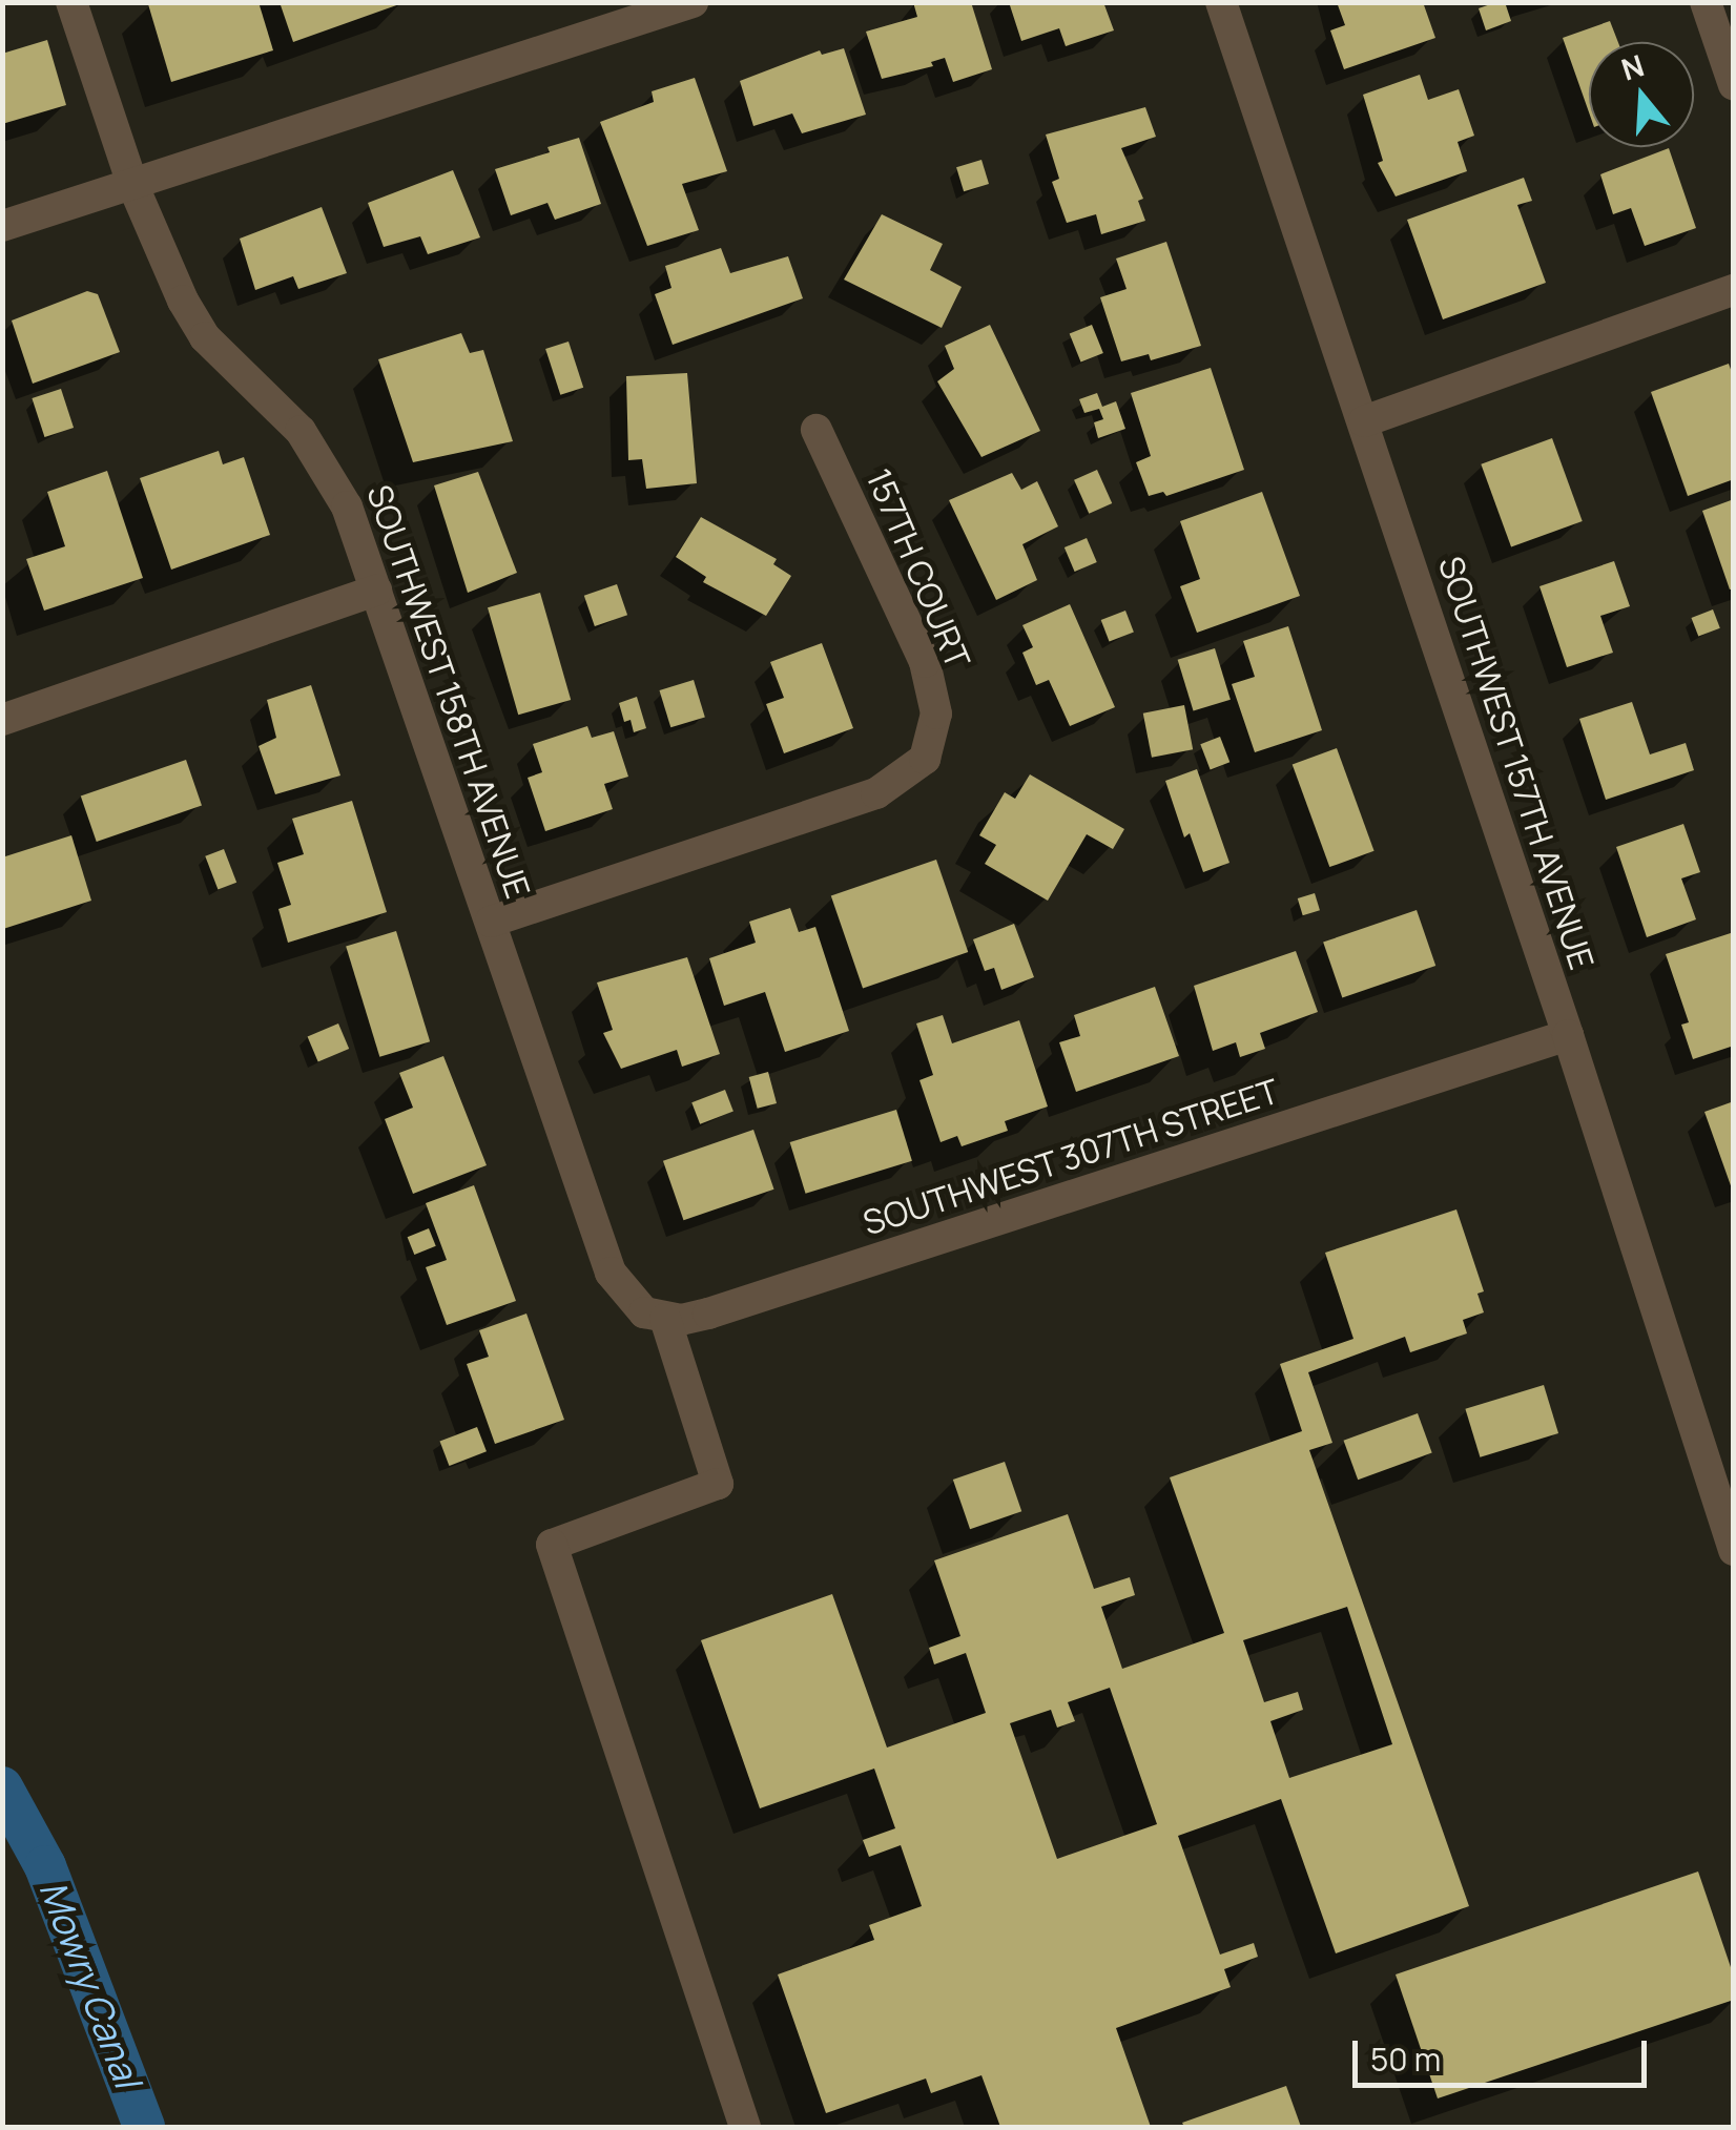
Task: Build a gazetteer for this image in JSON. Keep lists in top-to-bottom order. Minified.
{"streets":{"street":["157TH COURT","SOUTHWEST 158TH AVENUE","SOUTHWEST 157TH AVENUE","SOUTHWEST 307TH STREET"]},"crossings":[["157TH COURT","SOUTHWEST 158TH AVENUE"],["SOUTHWEST 158TH AVENUE","SOUTHWEST 307TH STREET"],["SOUTHWEST 157TH AVENUE","SOUTHWEST 307TH STREET"]],"water":["Mowry Canal"],"scale_bar":"50 m","north":"top"}
